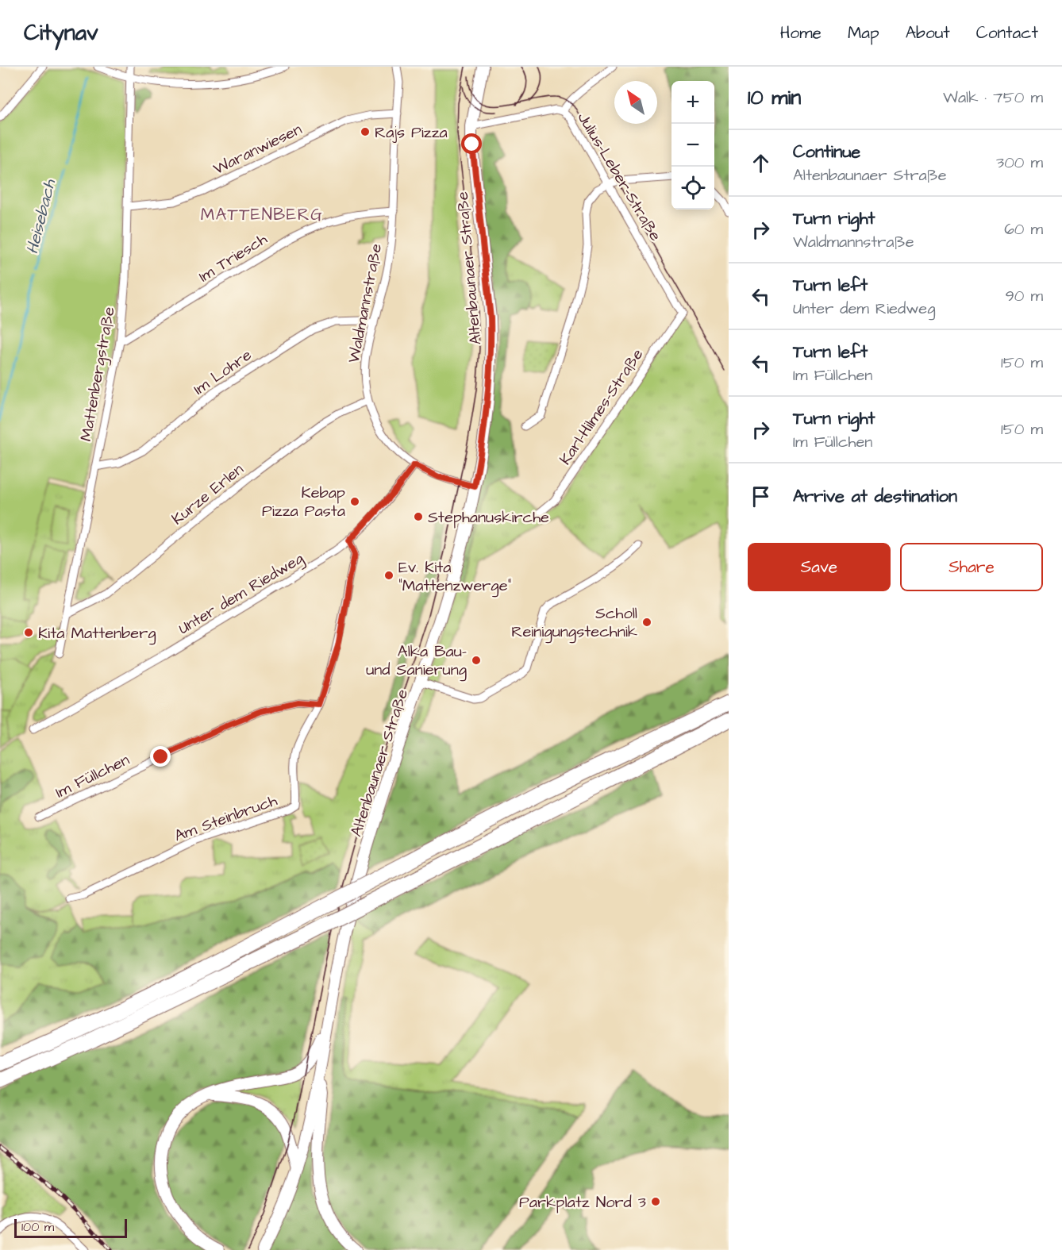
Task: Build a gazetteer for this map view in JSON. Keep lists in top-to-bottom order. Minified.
{"streets":{"main road":["Altenbaunaer Straße"],"street":["Waranwiesen","Julius-Leber-Straße","Im Triesch","Waldmannstraße","Im Lohre","Mattenbergstraße","Karl-Hilmes-Straße","Kurze Erlen","Unter dem Riedweg","Im Füllchen","Am Steinbruch"]},"crossings":[["Waranwiesen","Waldmannstraße"],["Waranwiesen","Mattenbergstraße"],["Julius-Leber-Straße","Altenbaunaer Straße"],["Julius-Leber-Straße","Karl-Hilmes-Straße"],["Im Triesch","Waldmannstraße"],["Im Triesch","Mattenbergstraße"],["Altenbaunaer Straße","Waldmannstraße"],["Waldmannstraße","Im Lohre"],["Waldmannstraße","Kurze Erlen"],["Waldmannstraße","Unter dem Riedweg"],["Im Lohre","Mattenbergstraße"],["Mattenbergstraße","Kurze Erlen"],["Im Füllchen","Am Steinbruch"]],"districts":["MATTENBERG"],"water":["Heisebach"],"places":["Rajs Pizza","Kebap Pizza Pasta","Stephanuskirche","Ev. Kita \"Mattenzwerge\"","Scholl Reinigungstechnik","Kita Mattenberg","Alka Bau- und Sanierung","Parkplatz Nord 3"],"scale_bar":"100 m","north":"top left","page":{"header":"Citynav","nav":["Home","Map","About","Contact"],"heading":["10 min","Walk · 750 m"],"map_buttons":["+","−"],"list":[["Continue","Altenbaunaer Straße","300 m"],["Turn right","Waldmannstraße","60 m"],["Turn left","Unter dem Riedweg","90 m"],["Turn left","Im Füllchen","150 m"],["Turn right","Im Füllchen","150 m"],"Arrive at destination"],"buttons":["Save","Share"],"scale":"100 m"}}
